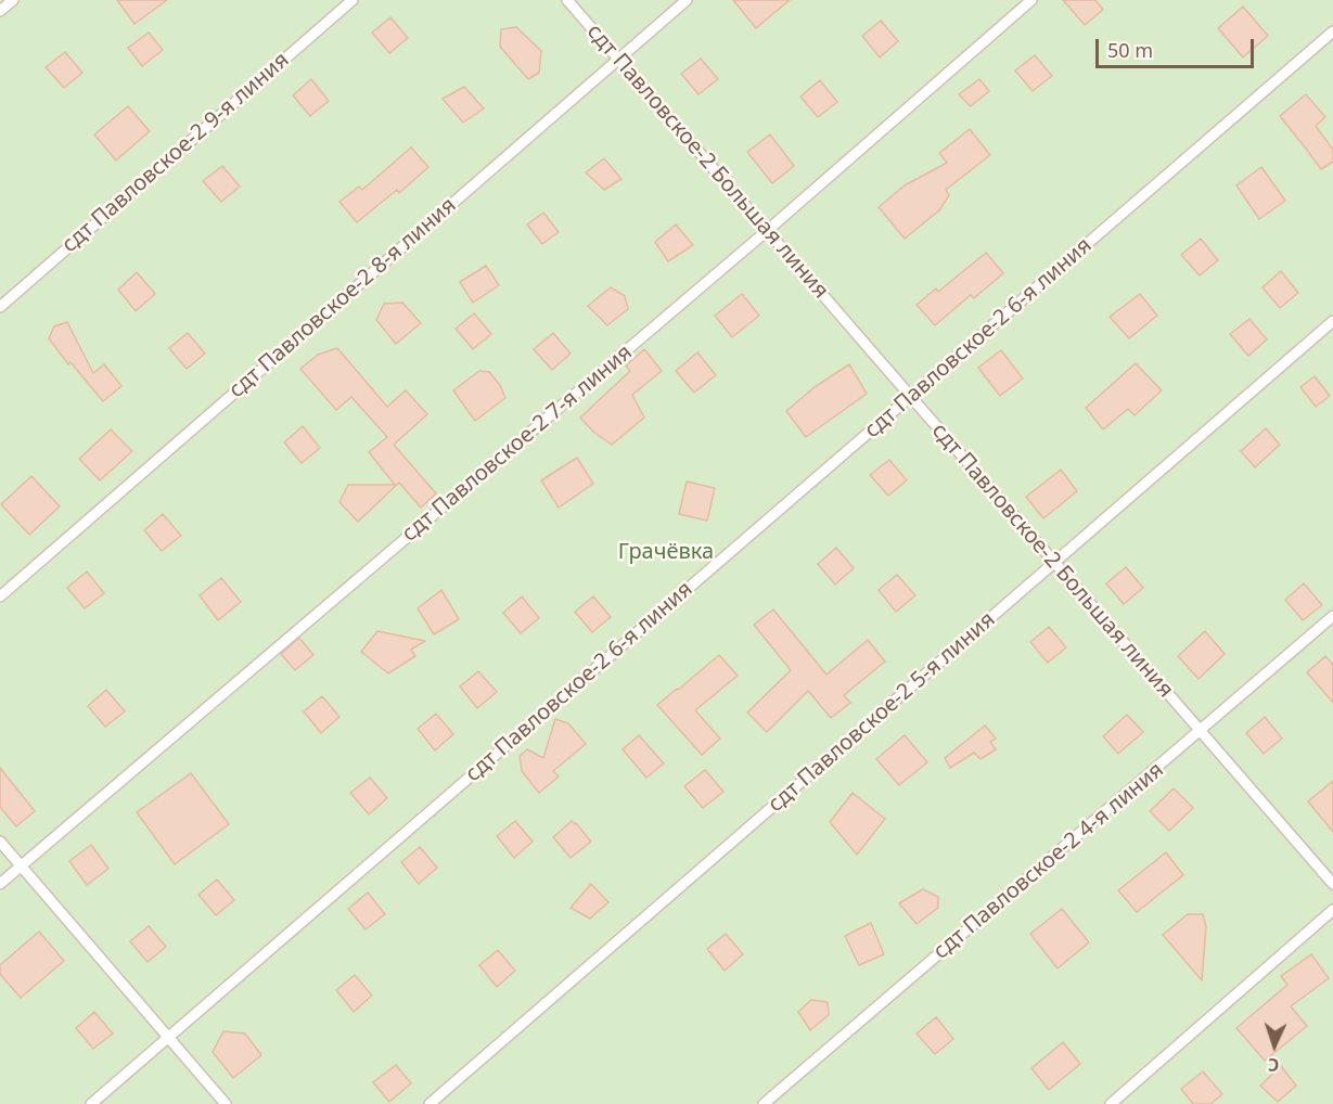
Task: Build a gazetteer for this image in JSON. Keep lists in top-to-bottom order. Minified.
{"streets":{"lane":["сдт Павловское-2 9-я линия","сдт Павловское-2 Большая линия","сдт Павловское-2 8-я линия","сдт Павловское-2 6-я линия","сдт Павловское-2 7-я линия","сдт Павловское-2 5-я линия","сдт Павловское-2 4-я линия"]},"crossings":[["сдт Павловское-2 Большая линия","сдт Павловское-2 8-я линия"],["сдт Павловское-2 Большая линия","сдт Павловское-2 6-я линия"],["сдт Павловское-2 Большая линия","сдт Павловское-2 7-я линия"],["сдт Павловское-2 Большая линия","сдт Павловское-2 5-я линия"],["сдт Павловское-2 Большая линия","сдт Павловское-2 4-я линия"]],"parks":["Грачёвка"],"scale_bar":"50 m","north":"bottom"}
